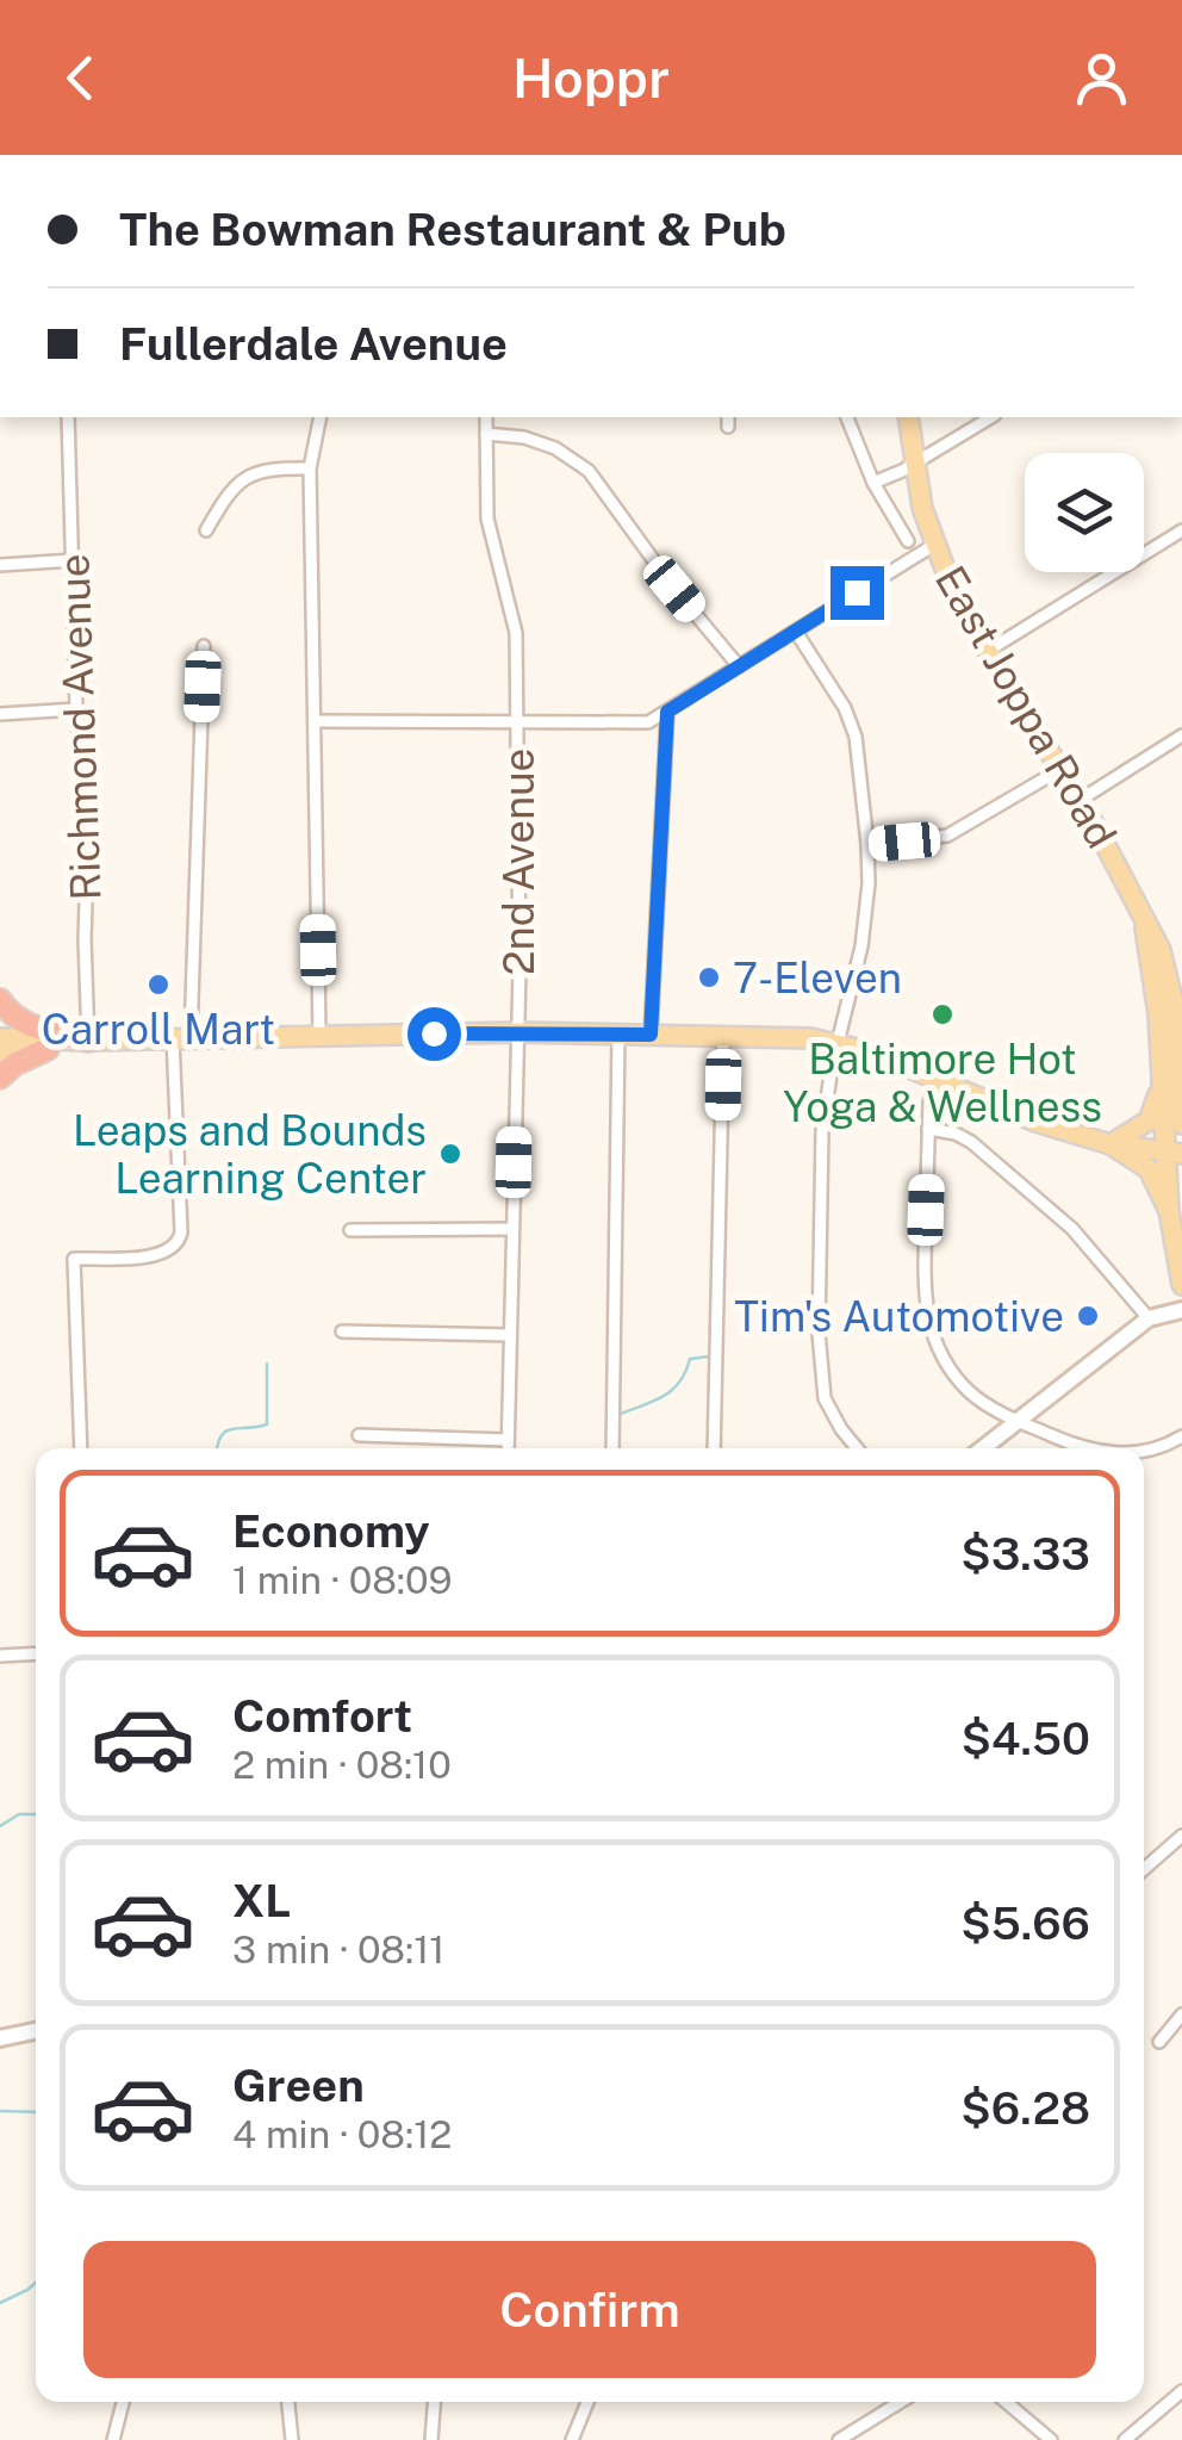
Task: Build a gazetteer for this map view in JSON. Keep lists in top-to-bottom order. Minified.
{"streets":{"main road":["East Joppa Road"],"street":["Richmond Avenue","2nd Avenue"]},"places":["7-Eleven","Carroll Mart","Baltimore Hot Yoga & Wellness","Leaps and Bounds Learning Center","Tim's Automotive"],"page":{"header":"Hoppr","banner":["The Bowman Restaurant & Pub","Fullerdale Avenue"],"list":[{"name":"Economy","note":"1 min · 08:09","value":"$3.33"},{"name":"Comfort","note":"2 min · 08:10","value":"$4.50"},{"name":"XL","note":"3 min · 08:11","value":"$5.66"},{"name":"Green","note":"4 min · 08:12","value":"$6.28"}],"buttons":"Confirm"}}
